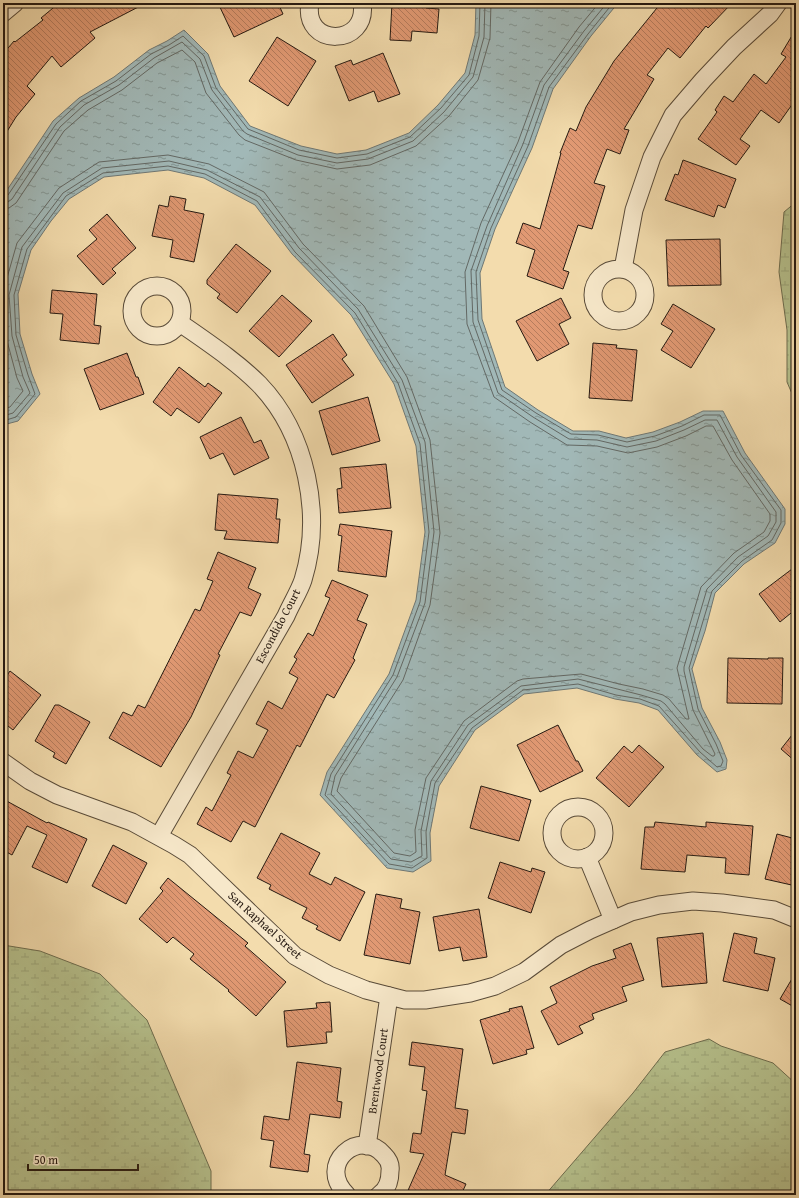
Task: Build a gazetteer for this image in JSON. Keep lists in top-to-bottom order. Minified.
{"streets":{"street":["Escondido Court","San Raphael Street","Brentwood Court"]},"crossings":[["Escondido Court","San Raphael Street"],["San Raphael Street","Brentwood Court"]],"scale_bar":"50 m"}
